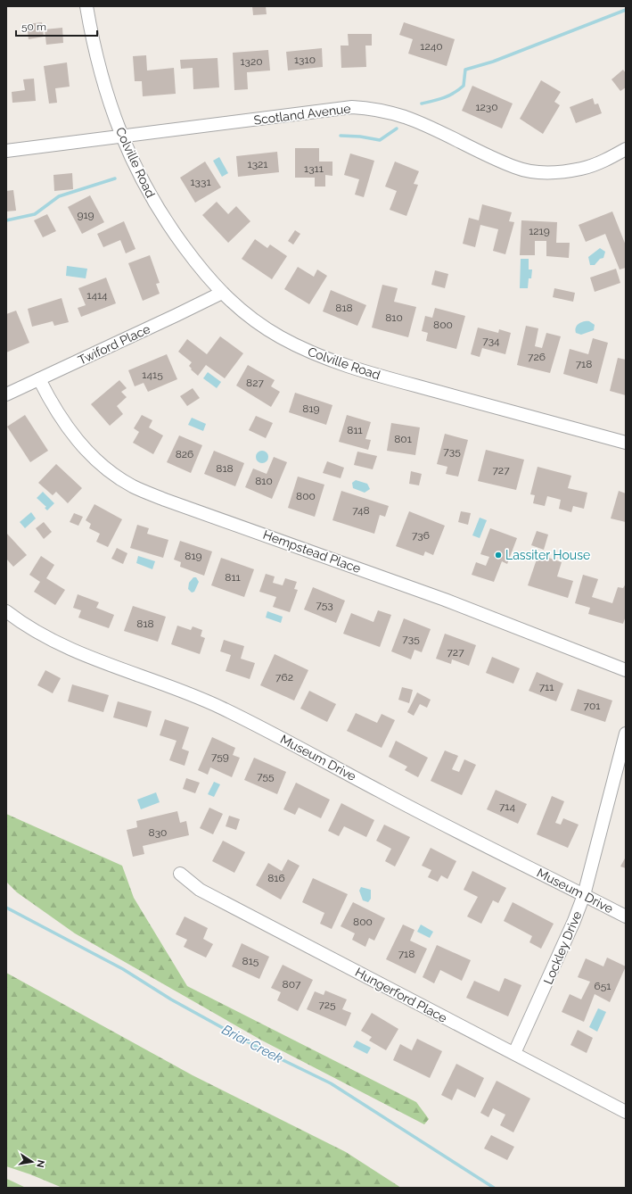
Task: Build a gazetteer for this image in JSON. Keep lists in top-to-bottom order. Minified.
{"streets":{"street":["Scotland Avenue","Colville Road","Twiford Place","Hempstead Place","Museum Drive","Lockley Drive","Hungerford Place"]},"crossings":[["Scotland Avenue","Colville Road"],["Colville Road","Twiford Place"],["Twiford Place","Hempstead Place"],["Museum Drive","Lockley Drive"],["Lockley Drive","Hungerford Place"]],"water":["Briar Creek"],"places":["Lassiter House"],"house_numbers":["1240","1310","1320","1230","1321","1311","1331","919","1219","1414","818","810","800","734","726","718","1415","827","819","811","801","735","826","818","727","810","800","748","736","819","811","753","818","735","727","762","711","701","759","755","714","830","816","800","718","815","807","651","725"],"scale_bar":"50 m","north":"right"}
